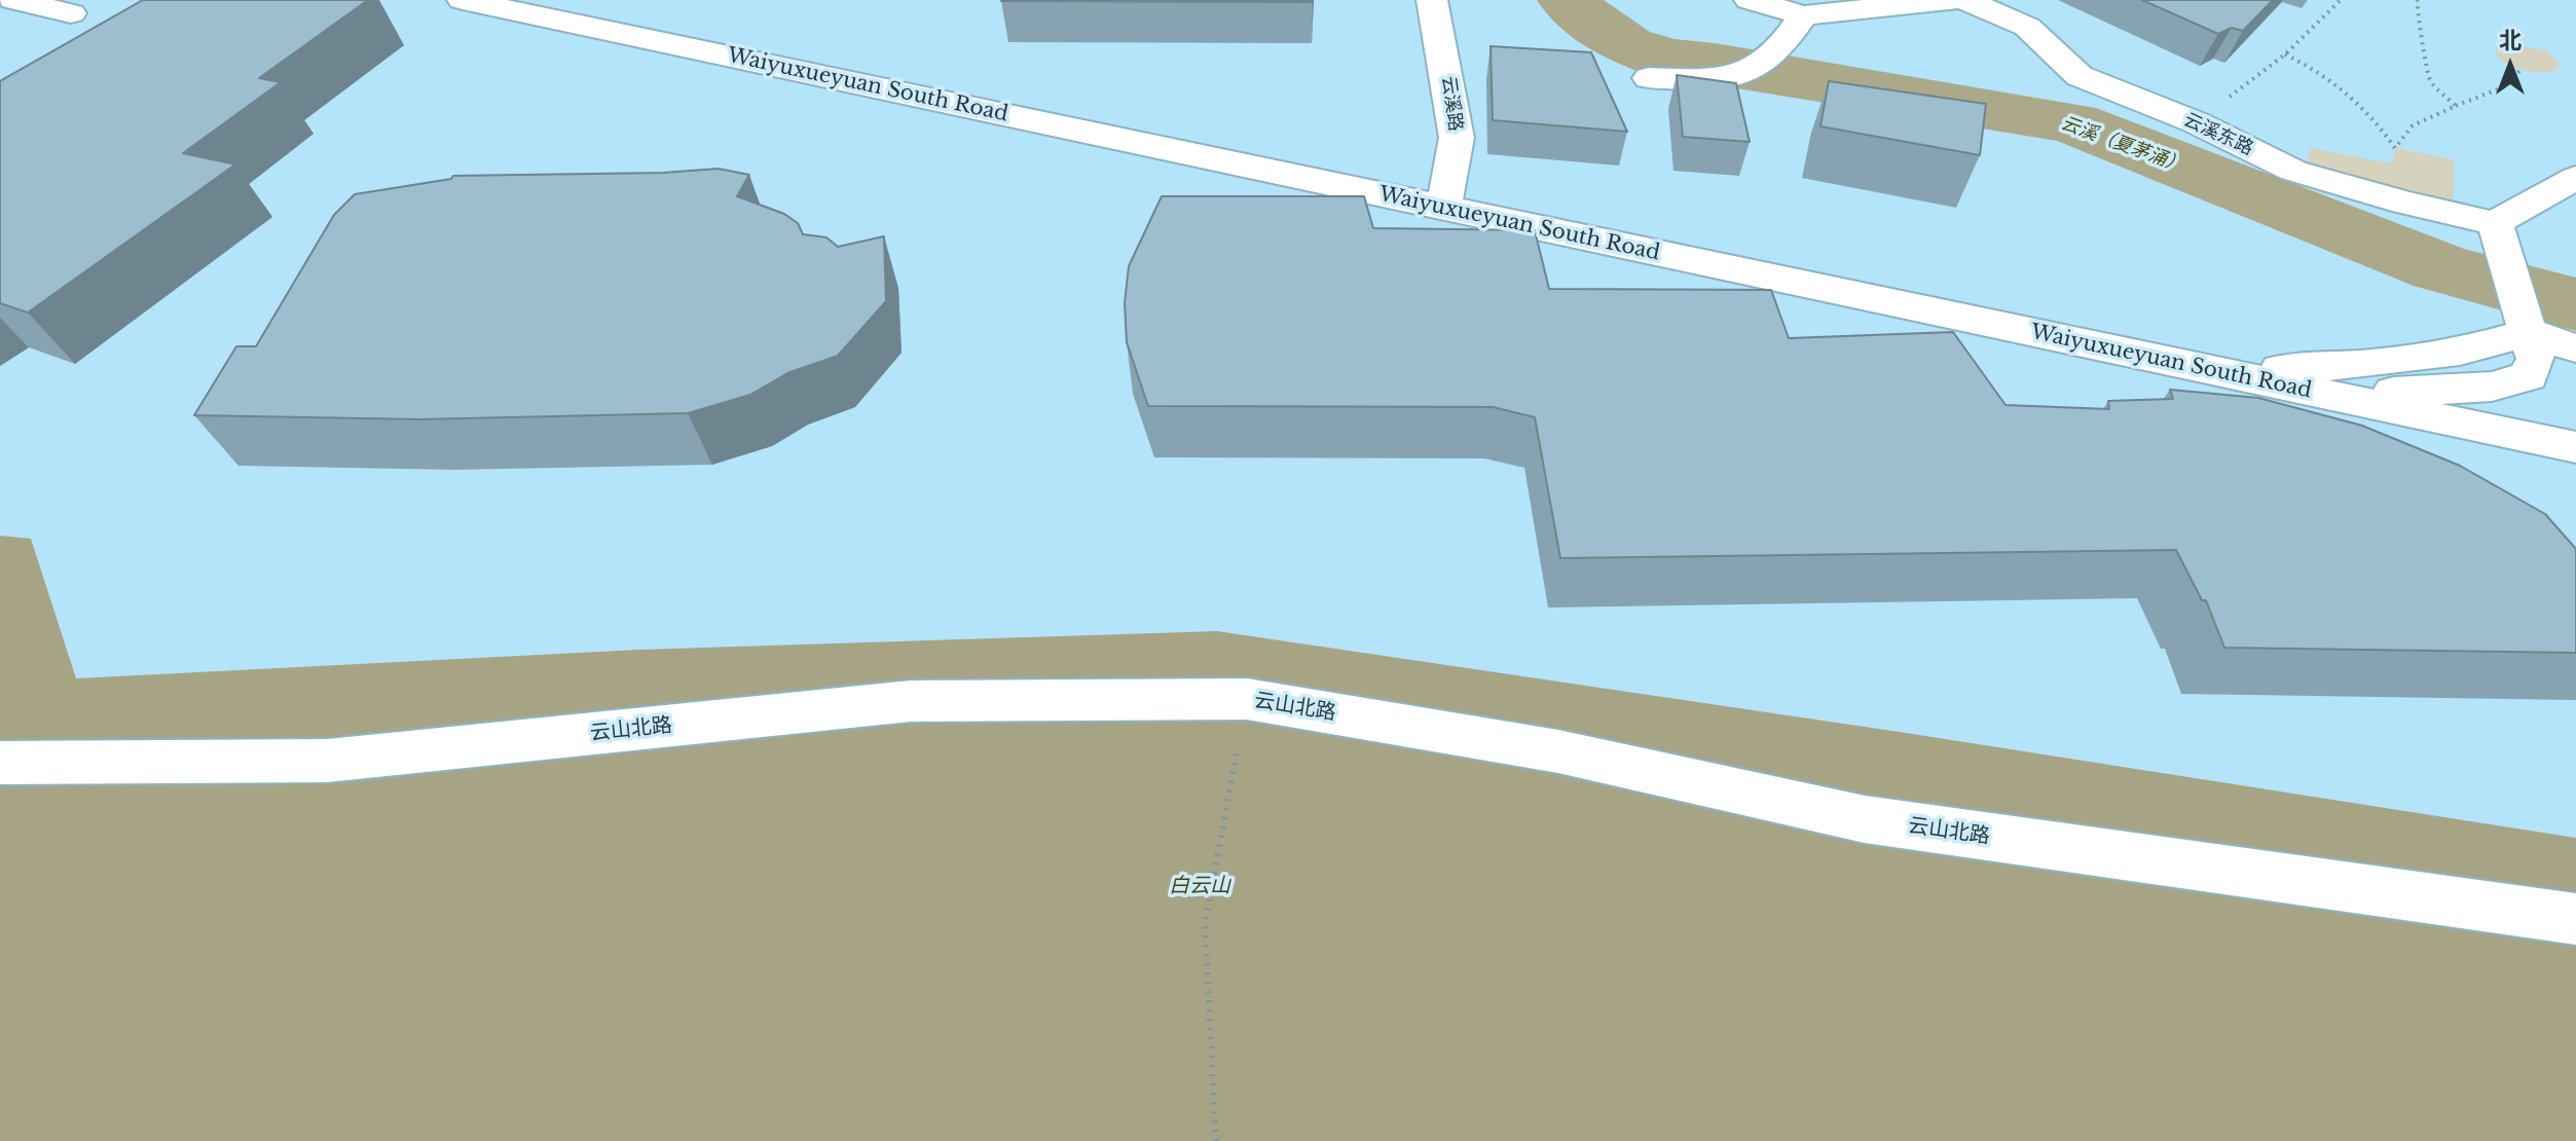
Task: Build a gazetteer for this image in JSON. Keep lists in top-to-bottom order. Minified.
{"streets":{"street":["Waiyuxueyuan South Road","云溪路","云溪东路","云山北路"]},"crossings":[["Waiyuxueyuan South Road","云溪路"]],"water":["云溪（夏茅涌）"],"parks":["白云山"],"north":"top"}
